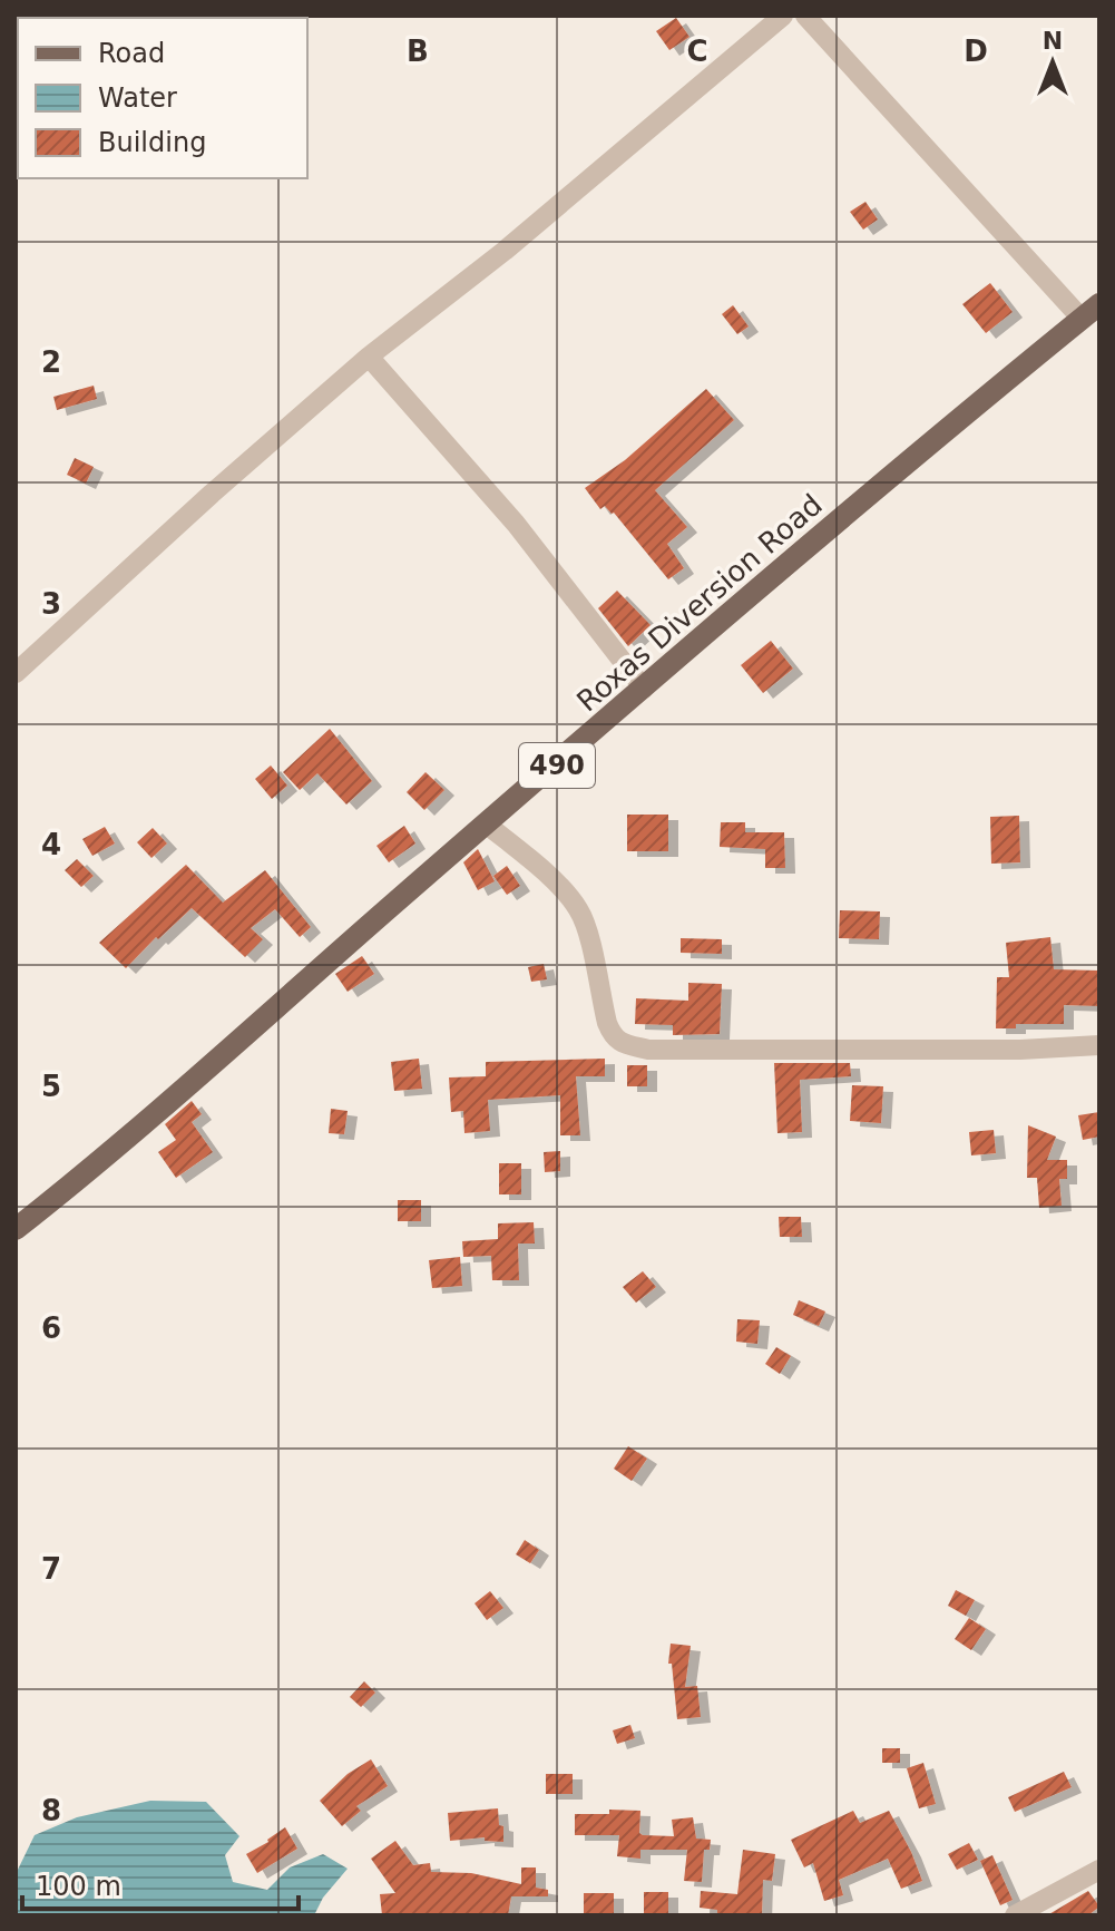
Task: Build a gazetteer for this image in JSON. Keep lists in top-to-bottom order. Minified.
{"streets":{"main road":["Roxas Diversion Road","490"]},"legend":["Road","Water","Building"],"scale_bar":"100 m","north":"top","grid":{"columns":["B","C","D"],"rows":["2","3","4","5","6","7","8"]}}
